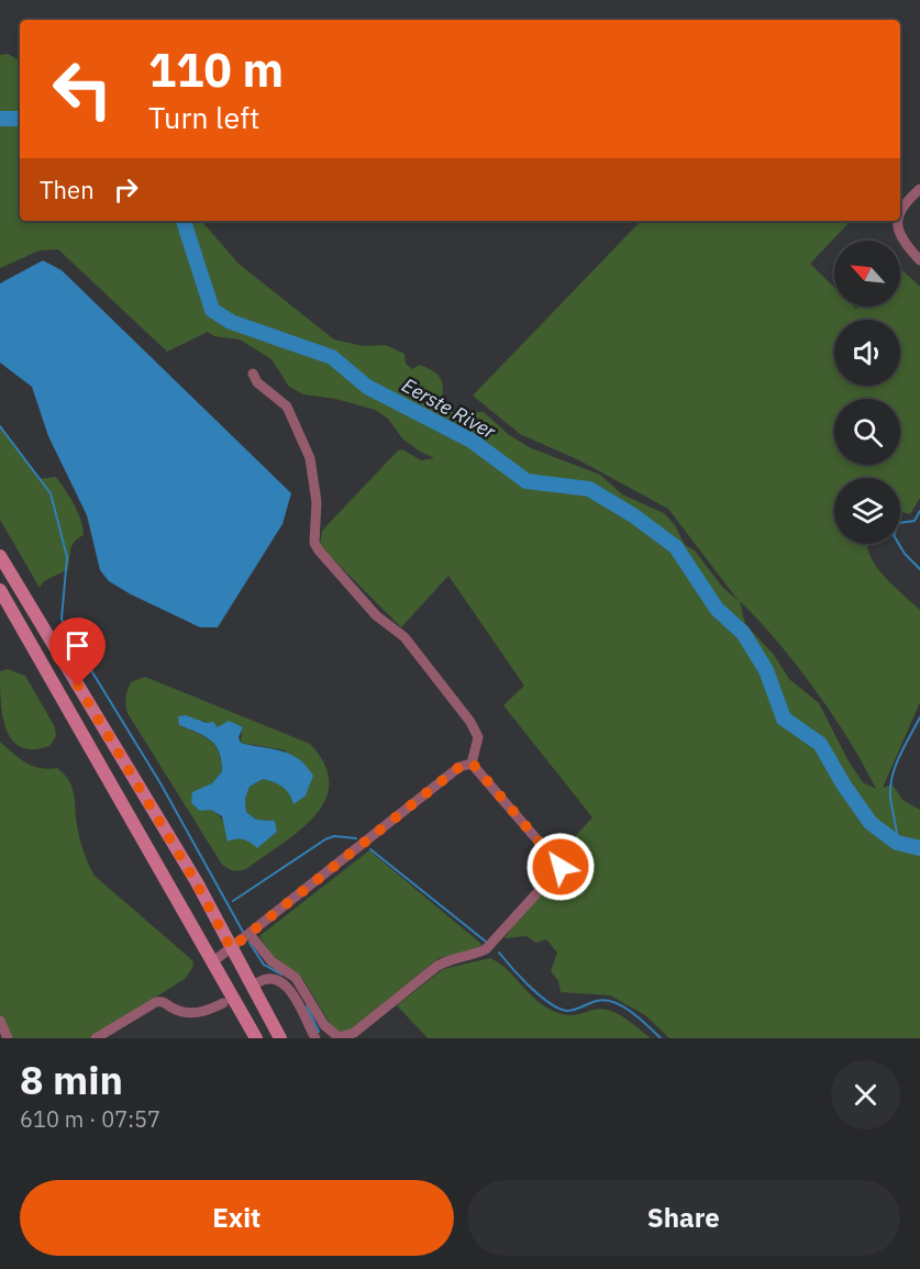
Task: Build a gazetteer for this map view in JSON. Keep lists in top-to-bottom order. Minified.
{"water":["Eerste River"],"north":"top left","page":{"turn":["110 m","Turn left"],"then":"Then","heading":["8 min","610 m · 07:57"],"buttons":["Exit","Share"]}}
